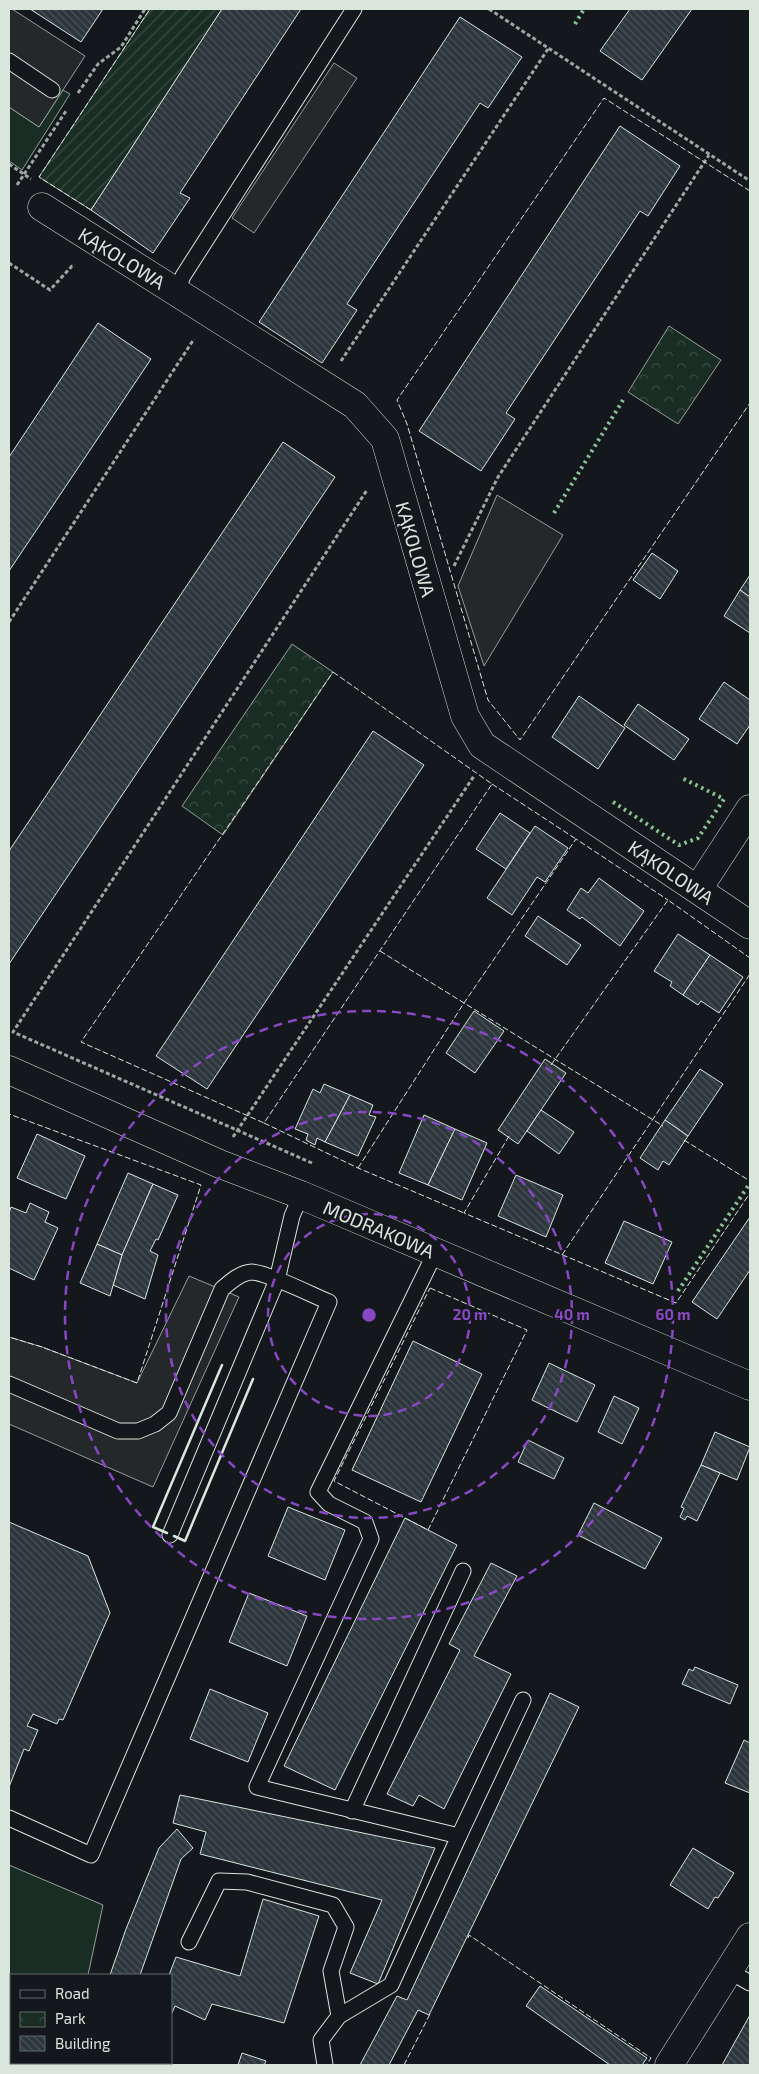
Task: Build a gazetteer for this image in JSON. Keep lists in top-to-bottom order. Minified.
{"streets":{"street":["KĄKOLOWA","MODRAKOWA"]},"legend":["Road","Park","Building"],"rings":["20 m","40 m","60 m"]}
